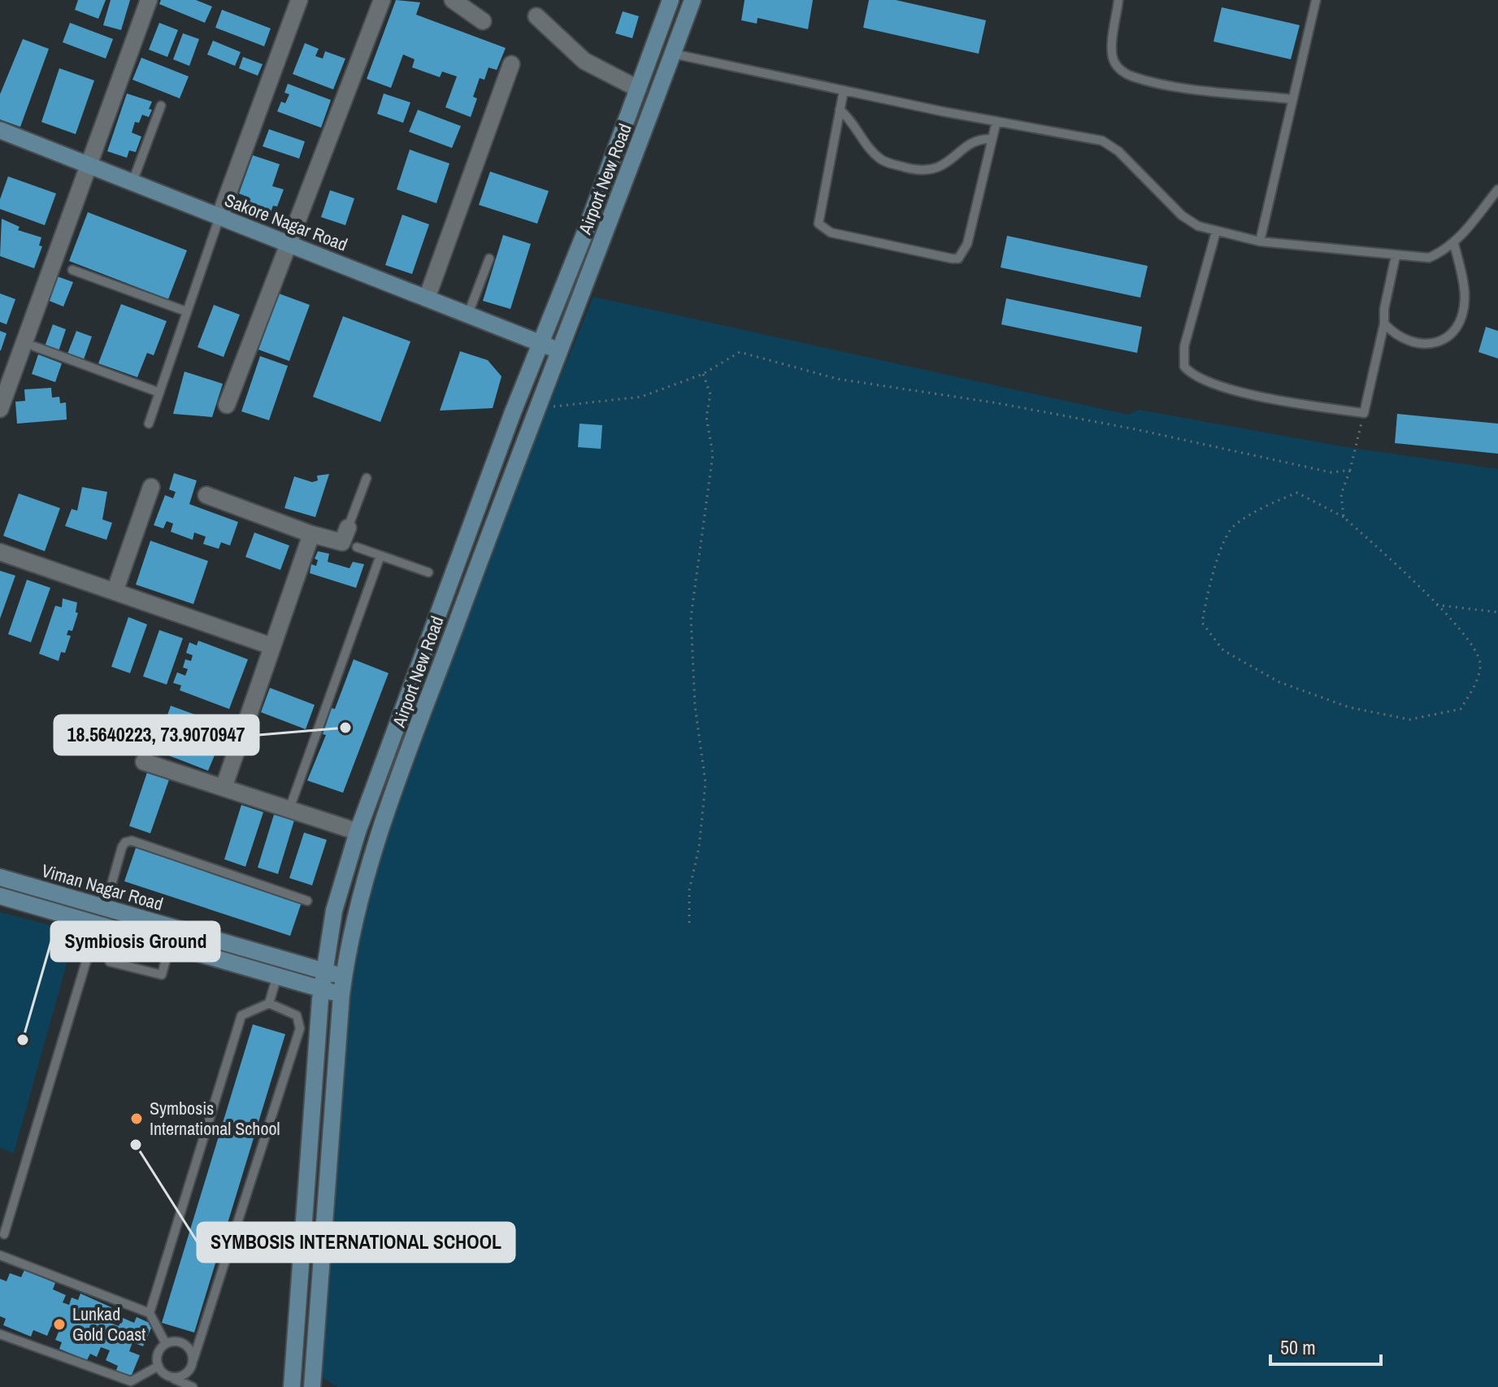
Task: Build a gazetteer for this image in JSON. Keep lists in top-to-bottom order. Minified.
{"streets":{"main road":["Airport New Road","Sakore Nagar Road","Viman Nagar Road"]},"crossings":[["Airport New Road","Sakore Nagar Road"],["Airport New Road","Viman Nagar Road"]],"places":["18.5640223, 73.9070947","Symbiosis Ground","Symbosis International School","SYMBOSIS INTERNATIONAL SCHOOL","Lunkad Gold Coast"],"scale_bar":"50 m"}
